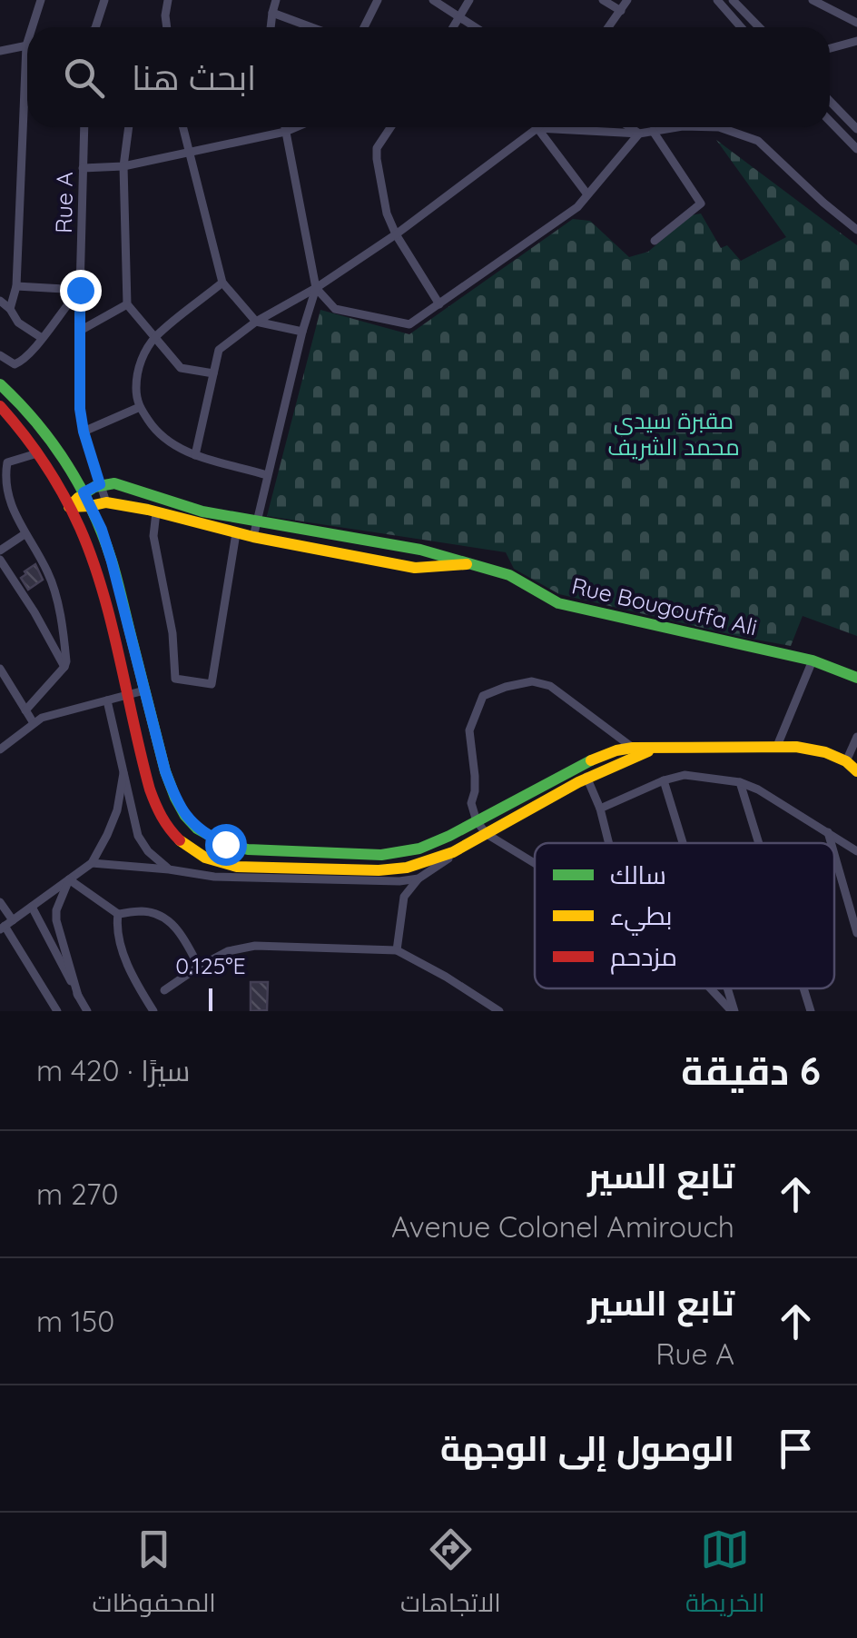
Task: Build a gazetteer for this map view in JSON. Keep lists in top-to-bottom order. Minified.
{"streets":{"main road":["Rue Bougouffa Ali"],"street":["Rue A"]},"parks":["مقبرة سيدي محمد الشريف"],"legend":["سالك","بطيء","مزدحم"],"page":{"search":"ابحث هنا","heading":["6 دقيقة","سيرًا · 420 m"],"list":[["تابع السير","Avenue Colonel Amirouch","270 m"],["تابع السير","Rue A","150 m"],"الوصول إلى الوجهة"],"nav":["الخريطة","الاتجاهات","المحفوظات"]},"coordinates":["0.125°E"]}
